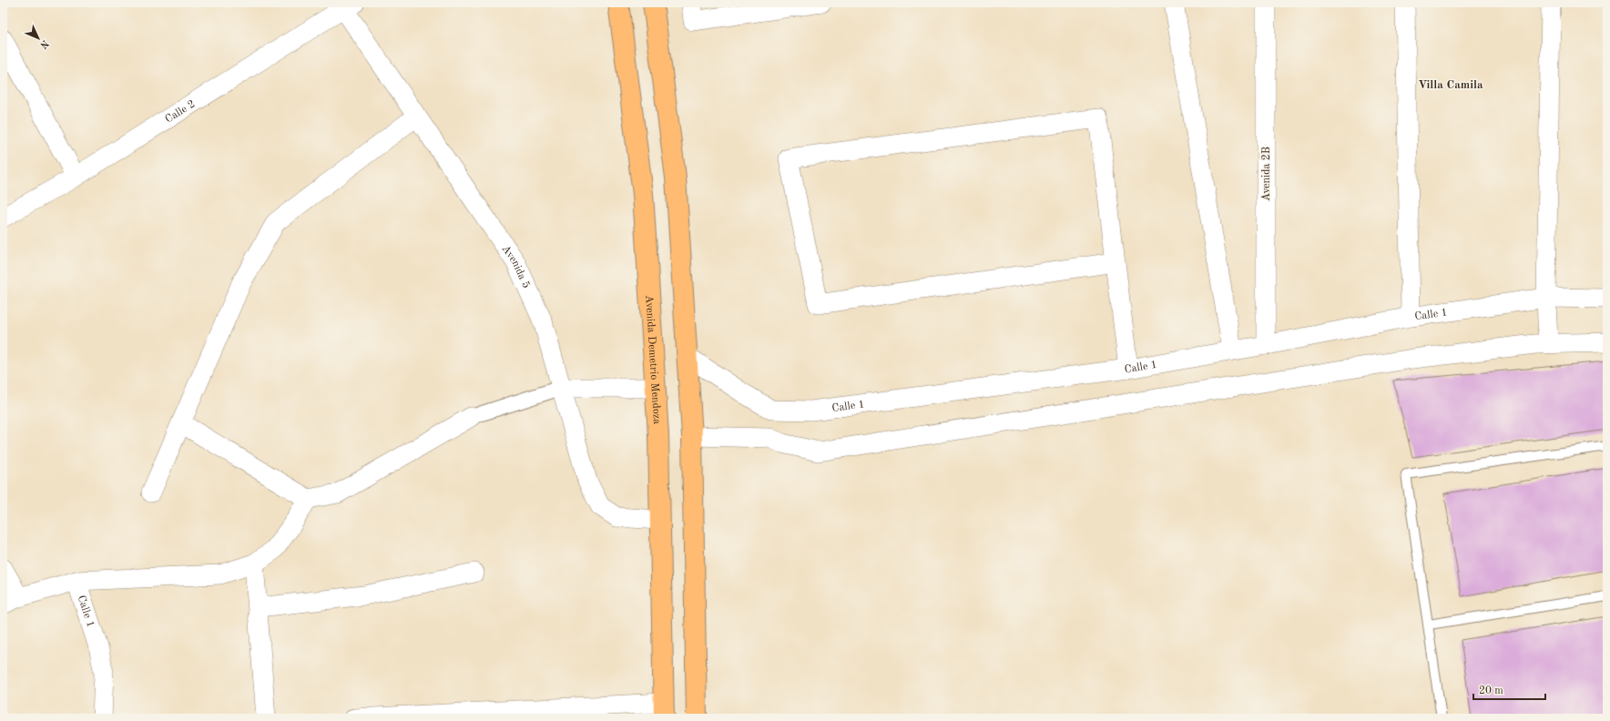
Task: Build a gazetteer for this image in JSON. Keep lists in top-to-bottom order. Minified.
{"streets":{"main road":["Avenida Demetrio Mendoza"],"street":["Calle 2","Avenida 2B","Avenida 5","Calle 1"]},"crossings":[["Calle 2","Avenida 5"],["Avenida 2B","Calle 1"],["Avenida 5","Avenida Demetrio Mendoza"]],"districts":["Villa Camila"],"scale_bar":"20 m","north":"bottom right"}
